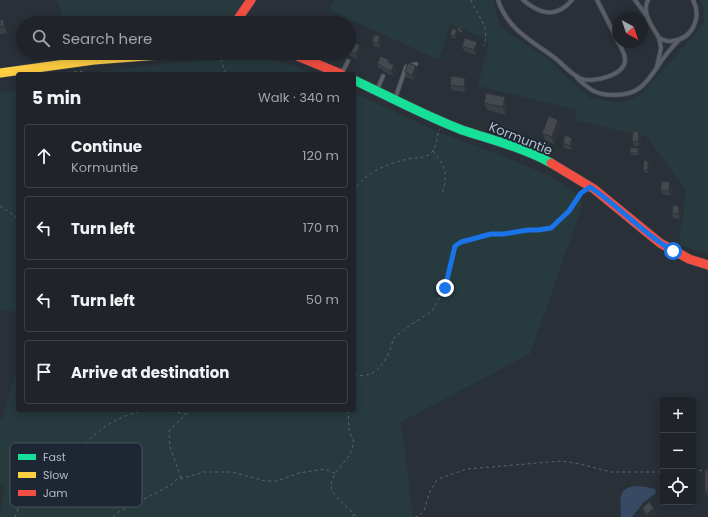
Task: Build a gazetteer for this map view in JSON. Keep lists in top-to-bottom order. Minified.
{"streets":{"street":["Kormuntie"]},"legend":["Fast","Slow","Jam"],"north":"bottom right","page":{"search":"Search here","heading":["5 min","Walk · 340 m"],"list":[["Continue","Kormuntie","120 m"],["Turn left","170 m"],["Turn left","50 m"],"Arrive at destination"],"map_buttons":["+","−"]}}
